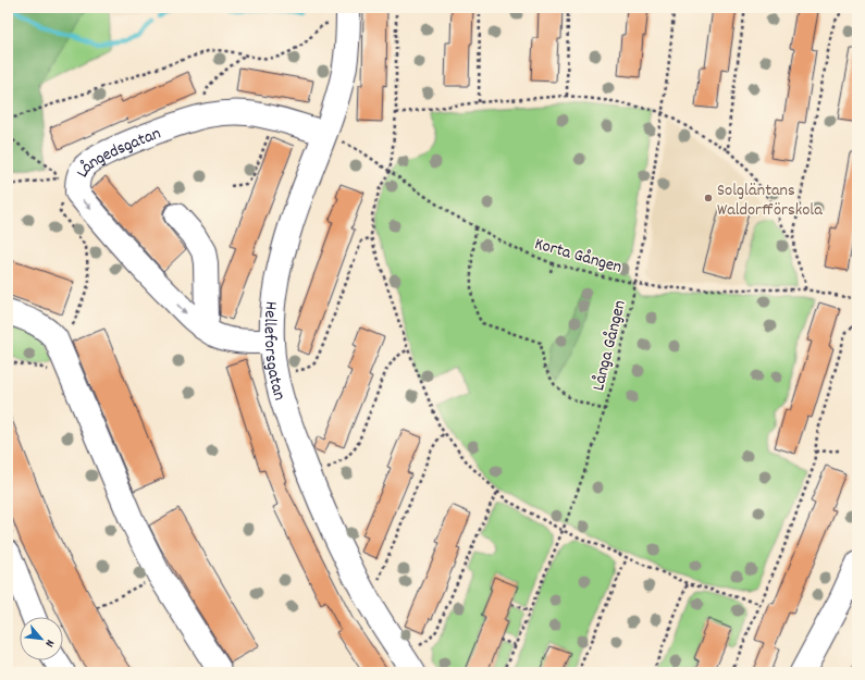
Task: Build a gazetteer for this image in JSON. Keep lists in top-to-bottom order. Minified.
{"streets":{"street":["Långedsgatan","Helleforsgatan"],"path":["Korta Gången","Långa Gången"]},"crossings":[["Långedsgatan","Korta Gången"],["Långedsgatan","Helleforsgatan"],["Korta Gången","Långa Gången"],["Korta Gången","Helleforsgatan"]],"places":["Solgläntans Waldorfförskola"],"north":"bottom right"}
